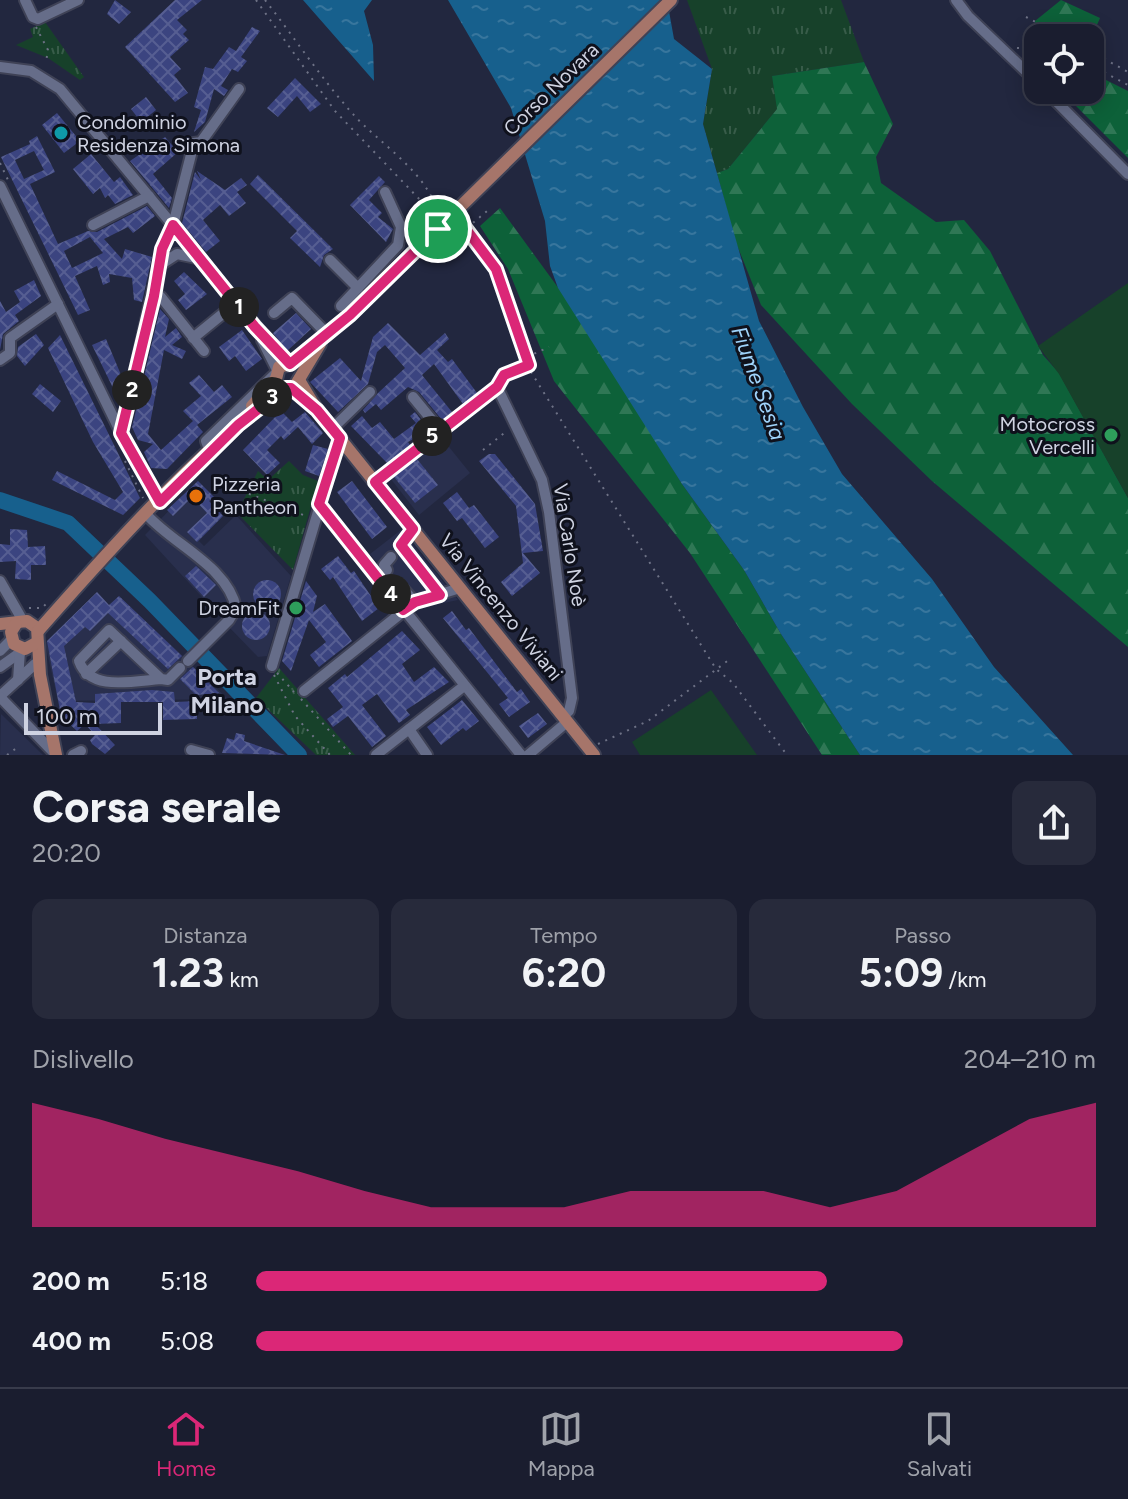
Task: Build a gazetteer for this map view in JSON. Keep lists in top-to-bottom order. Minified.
{"streets":{"main road":["Corso Novara","Via Vincenzo Viviani"],"street":["Via Carlo Noè"]},"crossings":[["Corso Novara","Via Vincenzo Viviani"],["Via Carlo Noè","Via Vincenzo Viviani"]],"districts":["Porta Milano"],"water":["Fiume Sesia"],"places":["Condominio Residenza Simona","Motocross Vercelli","Pizzeria Pantheon","DreamFit"],"scale_bar":"100 m","page":{"pins":["1","2","3","5","4"],"scale":"100 m","heading":["Corsa serale","20:20"],"stats":[["Distanza","1.23 km"],["Tempo","6:20"],["Passo","5:09 /km"]],"chart":["Dislivello","204–210 m"],"list":[{"name":"200 m","note":"5:18"},{"name":"400 m","note":"5:08"}],"tabs":["Home","Mappa","Salvati"]}}
